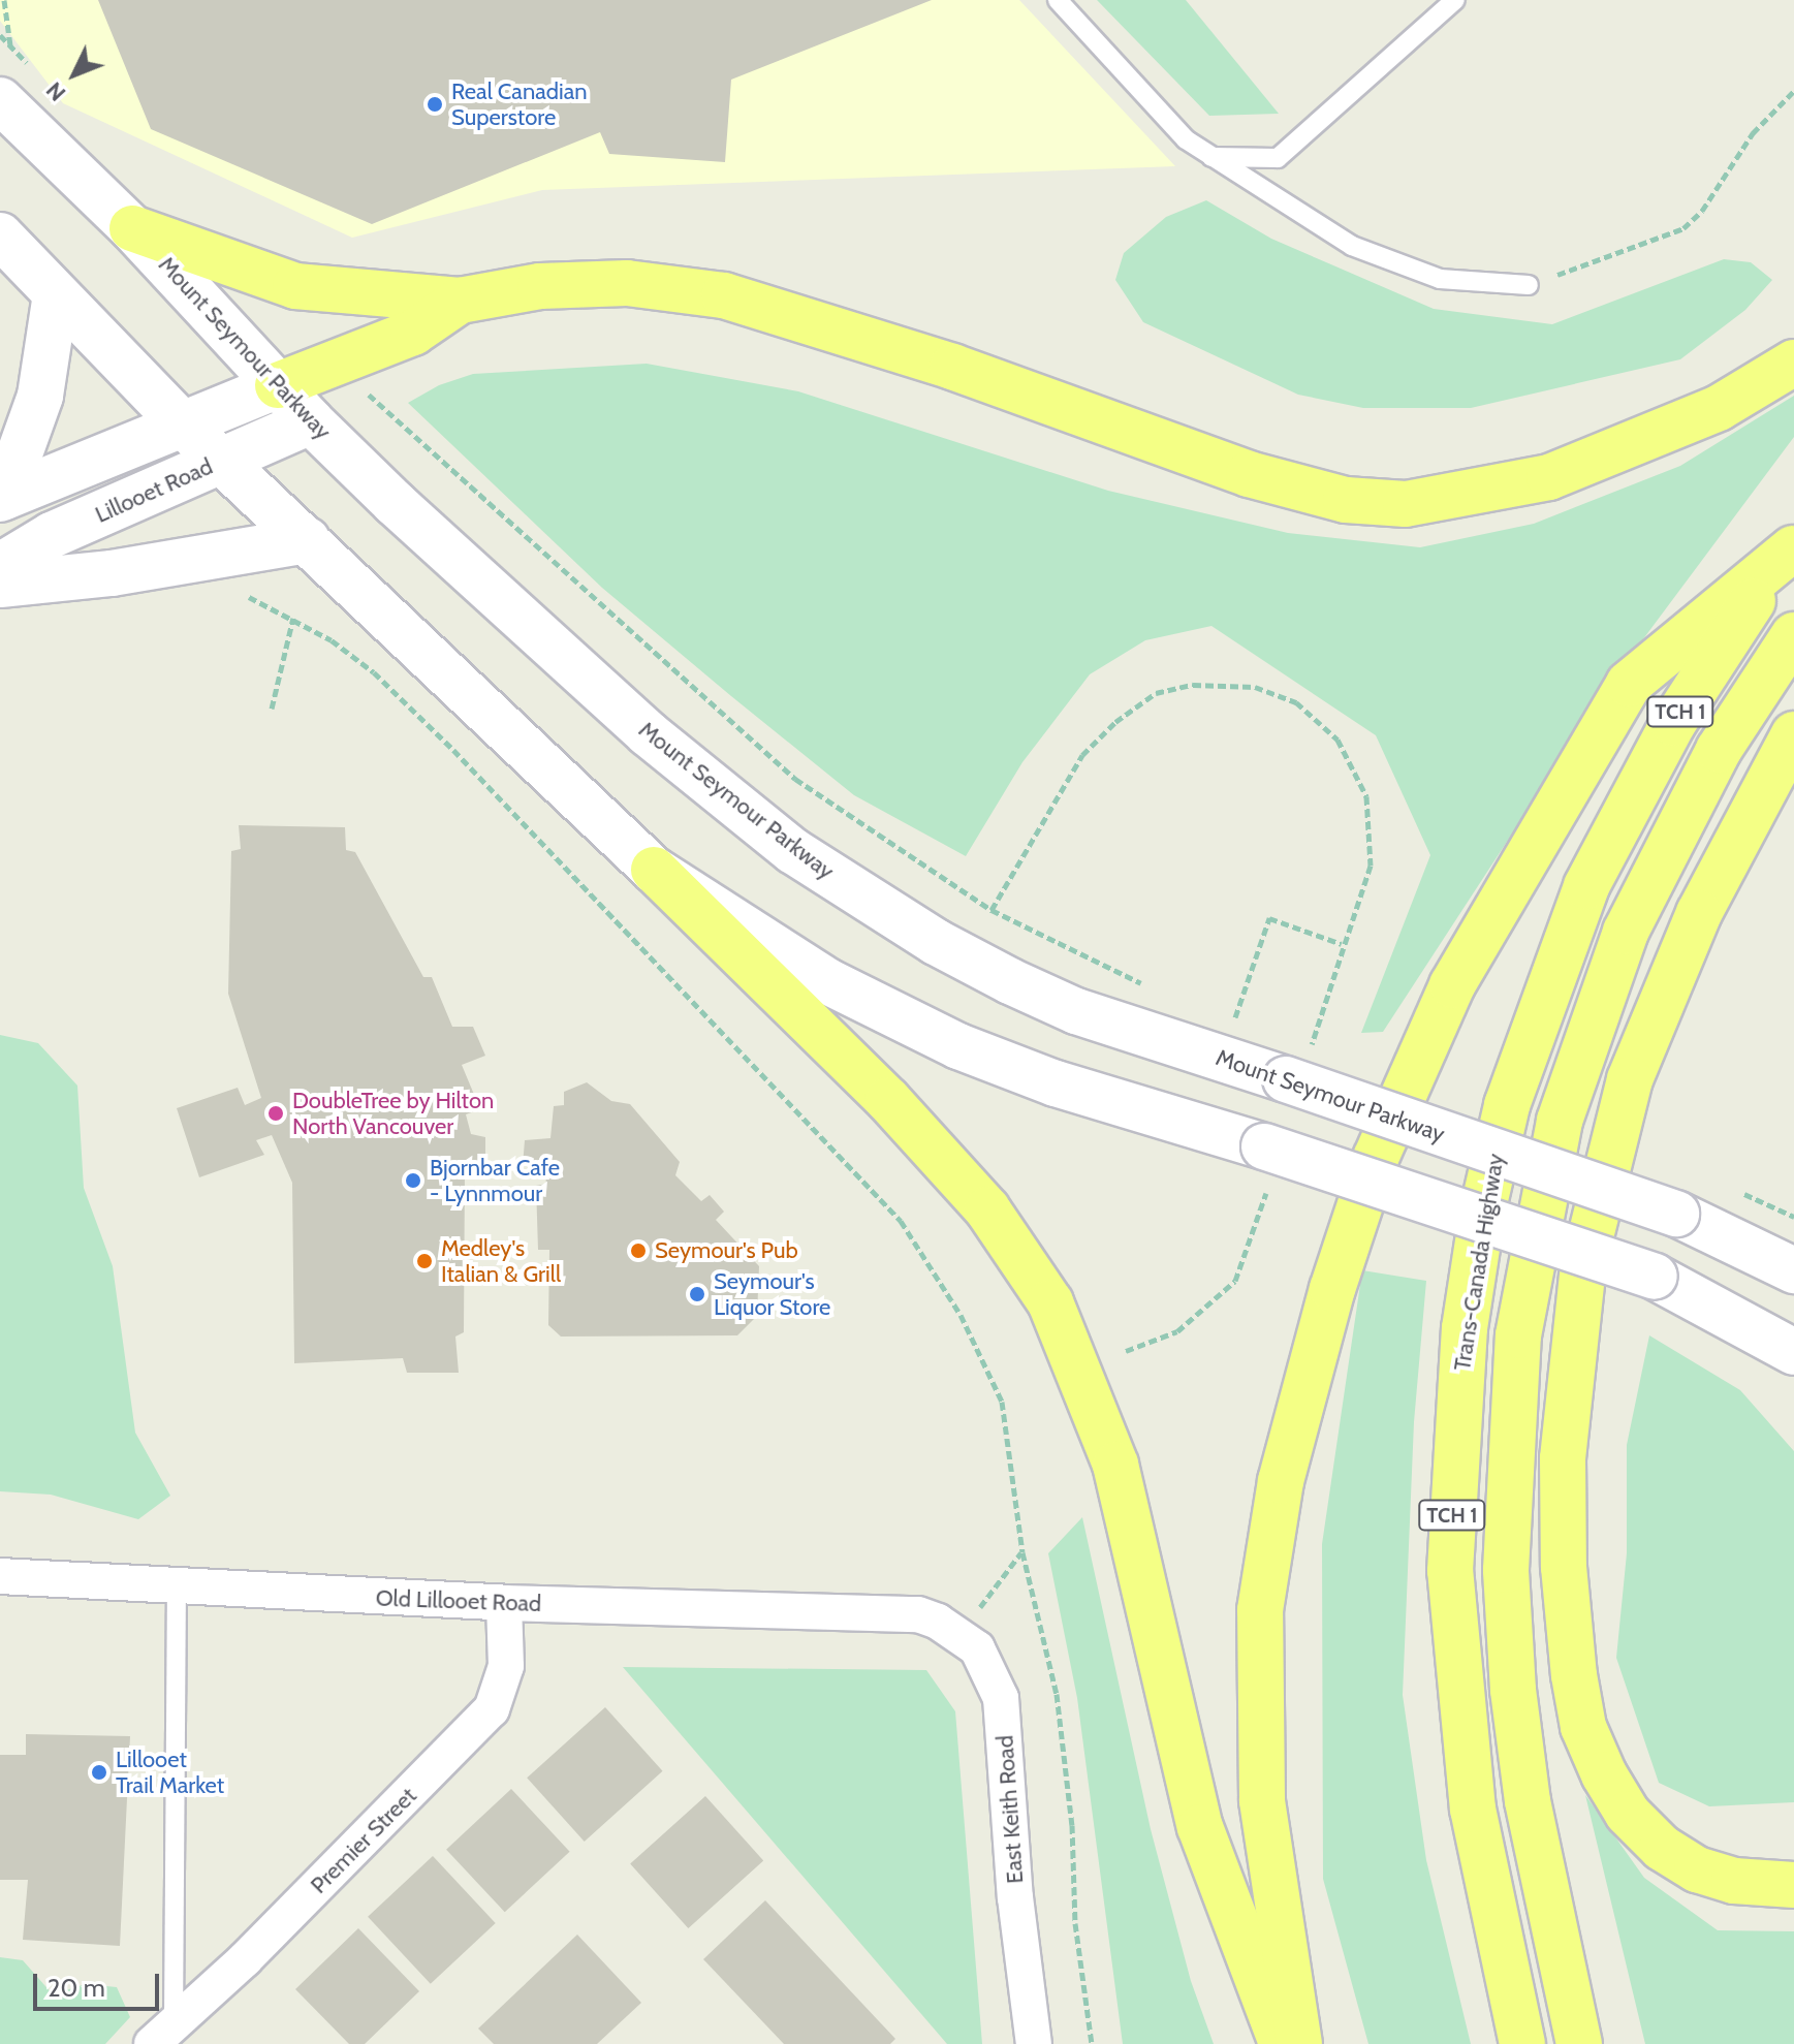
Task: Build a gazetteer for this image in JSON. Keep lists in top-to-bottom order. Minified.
{"streets":{"highway":["TCH 1","Trans-Canada Highway"],"main road":["Mount Seymour Parkway","Lillooet Road"],"street":["Old Lillooet Road","East Keith Road","Premier Street"]},"crossings":[["Mount Seymour Parkway","Lillooet Road"],["Old Lillooet Road","East Keith Road"],["Old Lillooet Road","Premier Street"]],"places":["Real Canadian Superstore","DoubleTree by Hilton North Vancouver","Bjornbar Cafe - Lynnmour","Seymour's Pub","Medley's Italian & Grill","Seymour's Liquor Store","Lillooet Trail Market"],"scale_bar":"20 m","north":"bottom left"}
